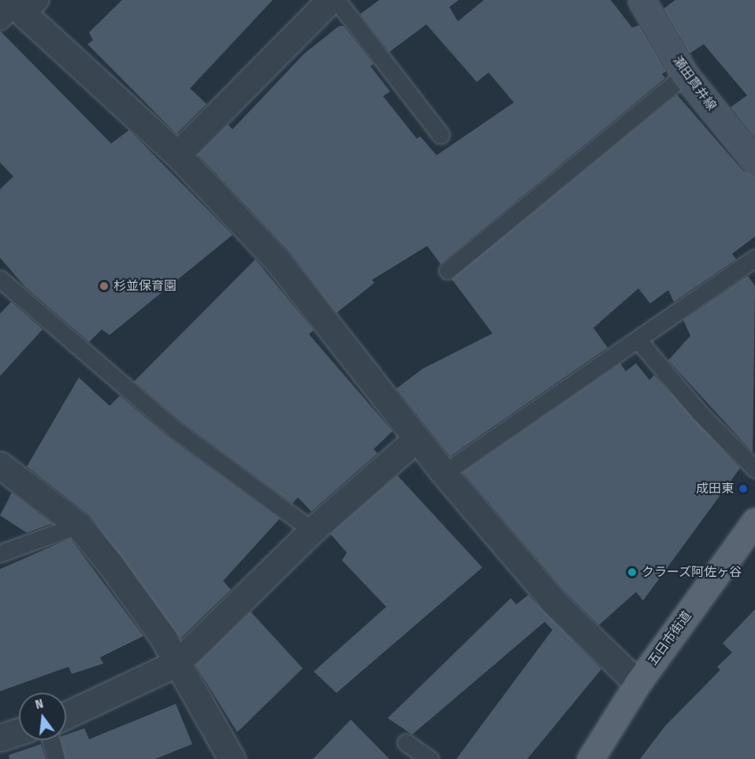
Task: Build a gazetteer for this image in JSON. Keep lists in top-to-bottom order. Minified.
{"streets":{"main road":["瀬田貫井線","五日市街道"]},"places":["杉並保育園","成田東","クラーズ阿佐ヶ谷"],"north":"top"}
